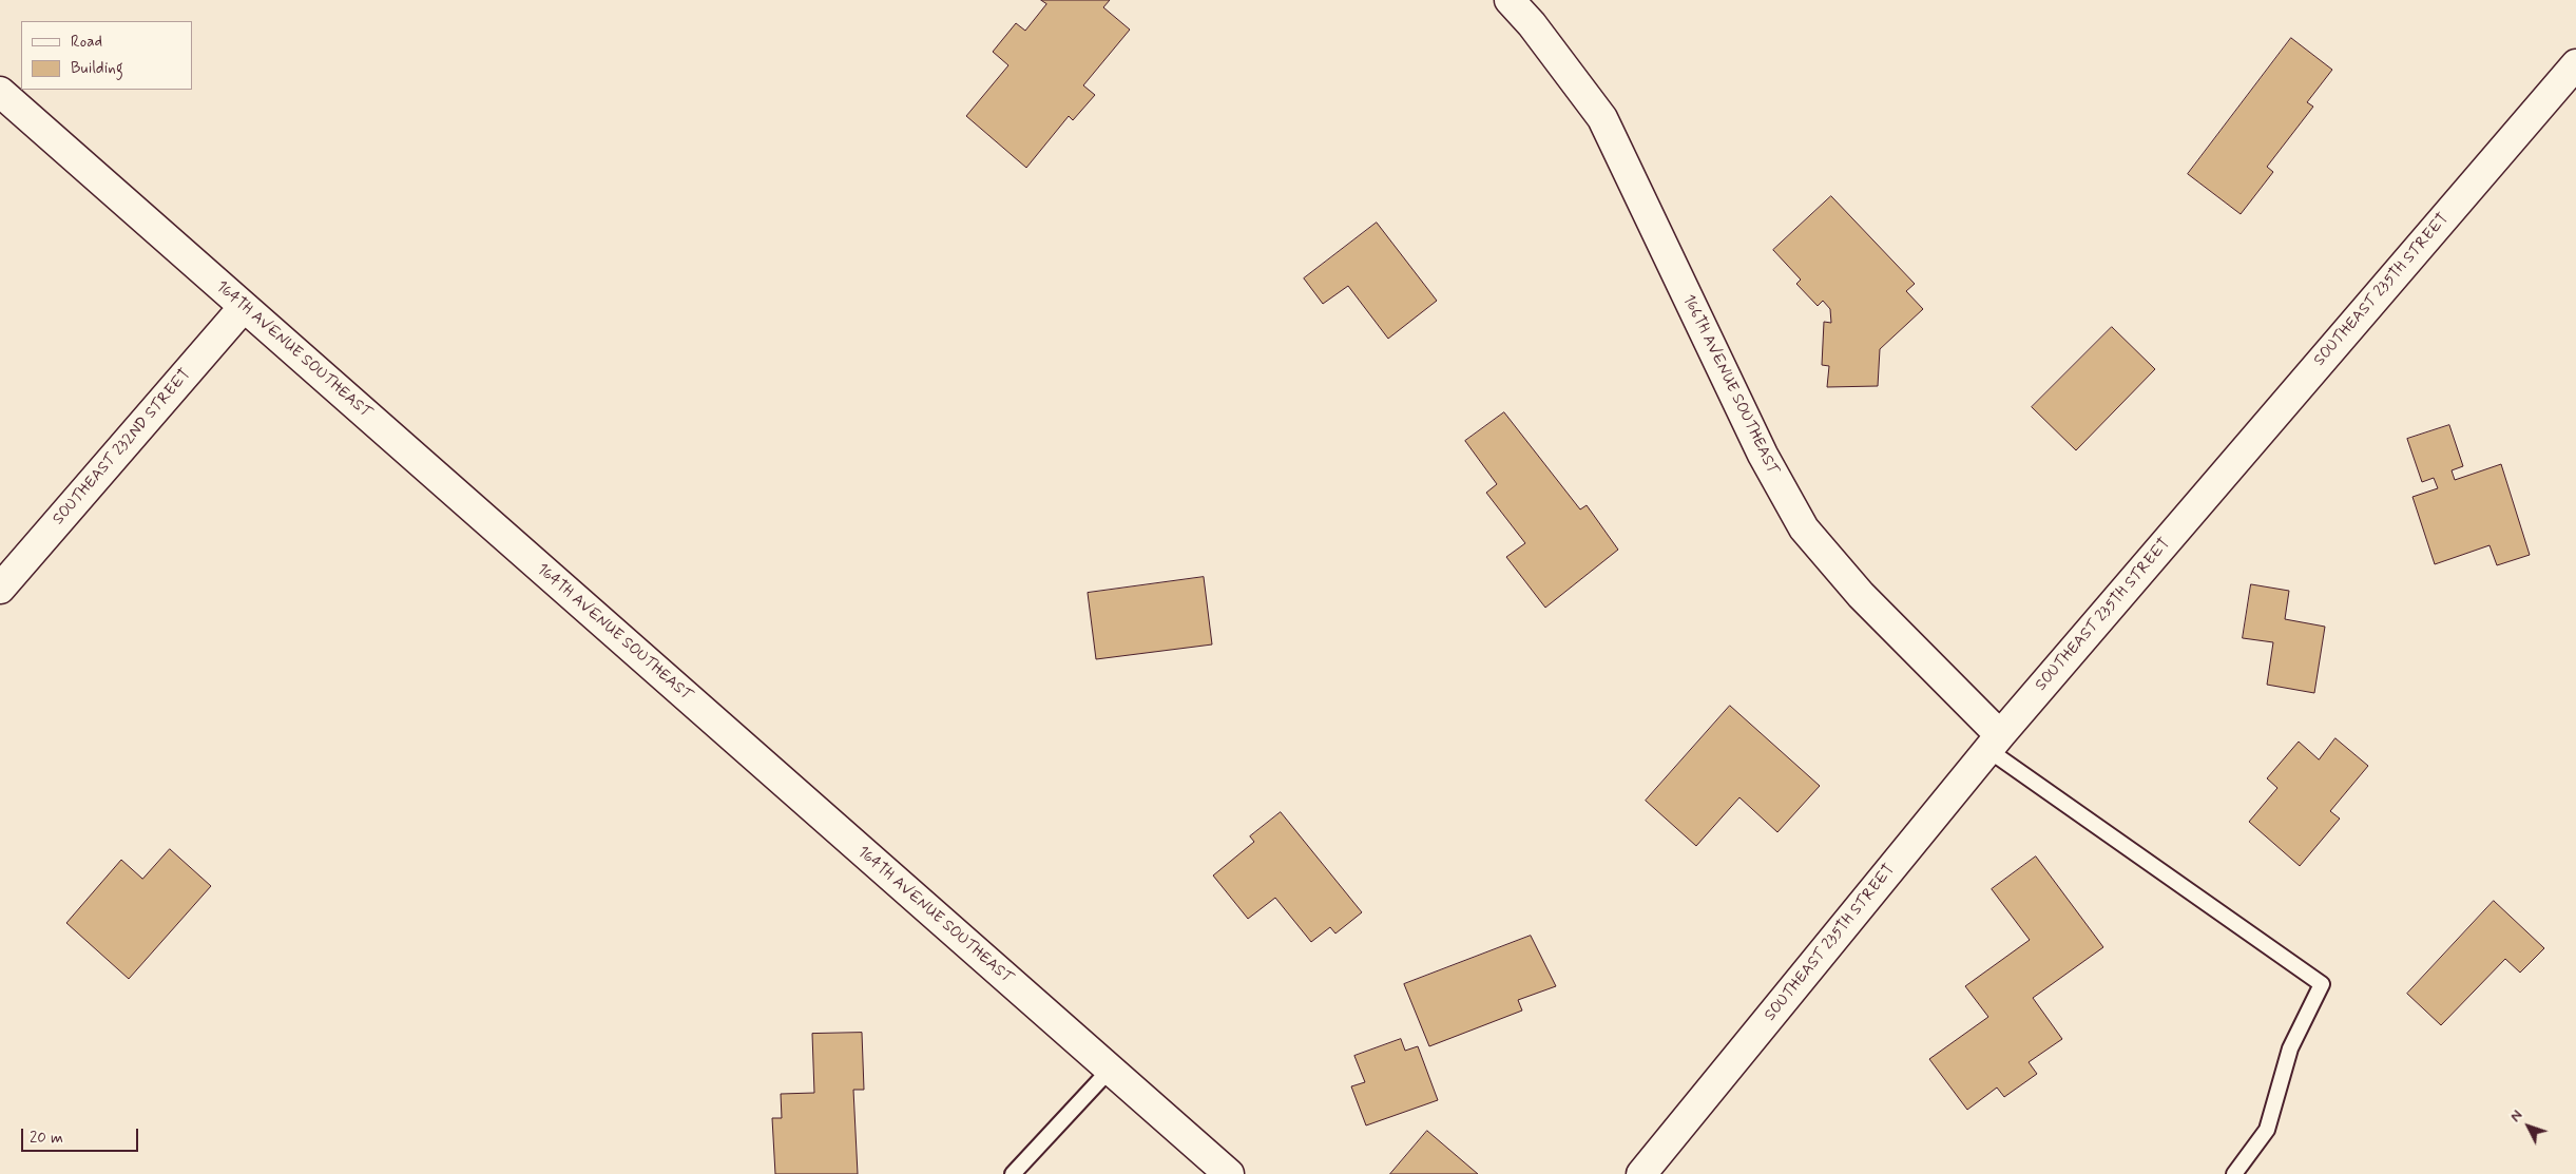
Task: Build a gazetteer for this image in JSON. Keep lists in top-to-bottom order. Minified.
{"streets":{"street":["SOUTHEAST 235TH STREET","164TH AVENUE SOUTHEAST","166TH AVENUE SOUTHEAST","SOUTHEAST 232ND STREET"]},"crossings":[["SOUTHEAST 235TH STREET","166TH AVENUE SOUTHEAST"],["164TH AVENUE SOUTHEAST","SOUTHEAST 232ND STREET"]],"legend":["Road","Building"],"scale_bar":"20 m","north":"top left"}
